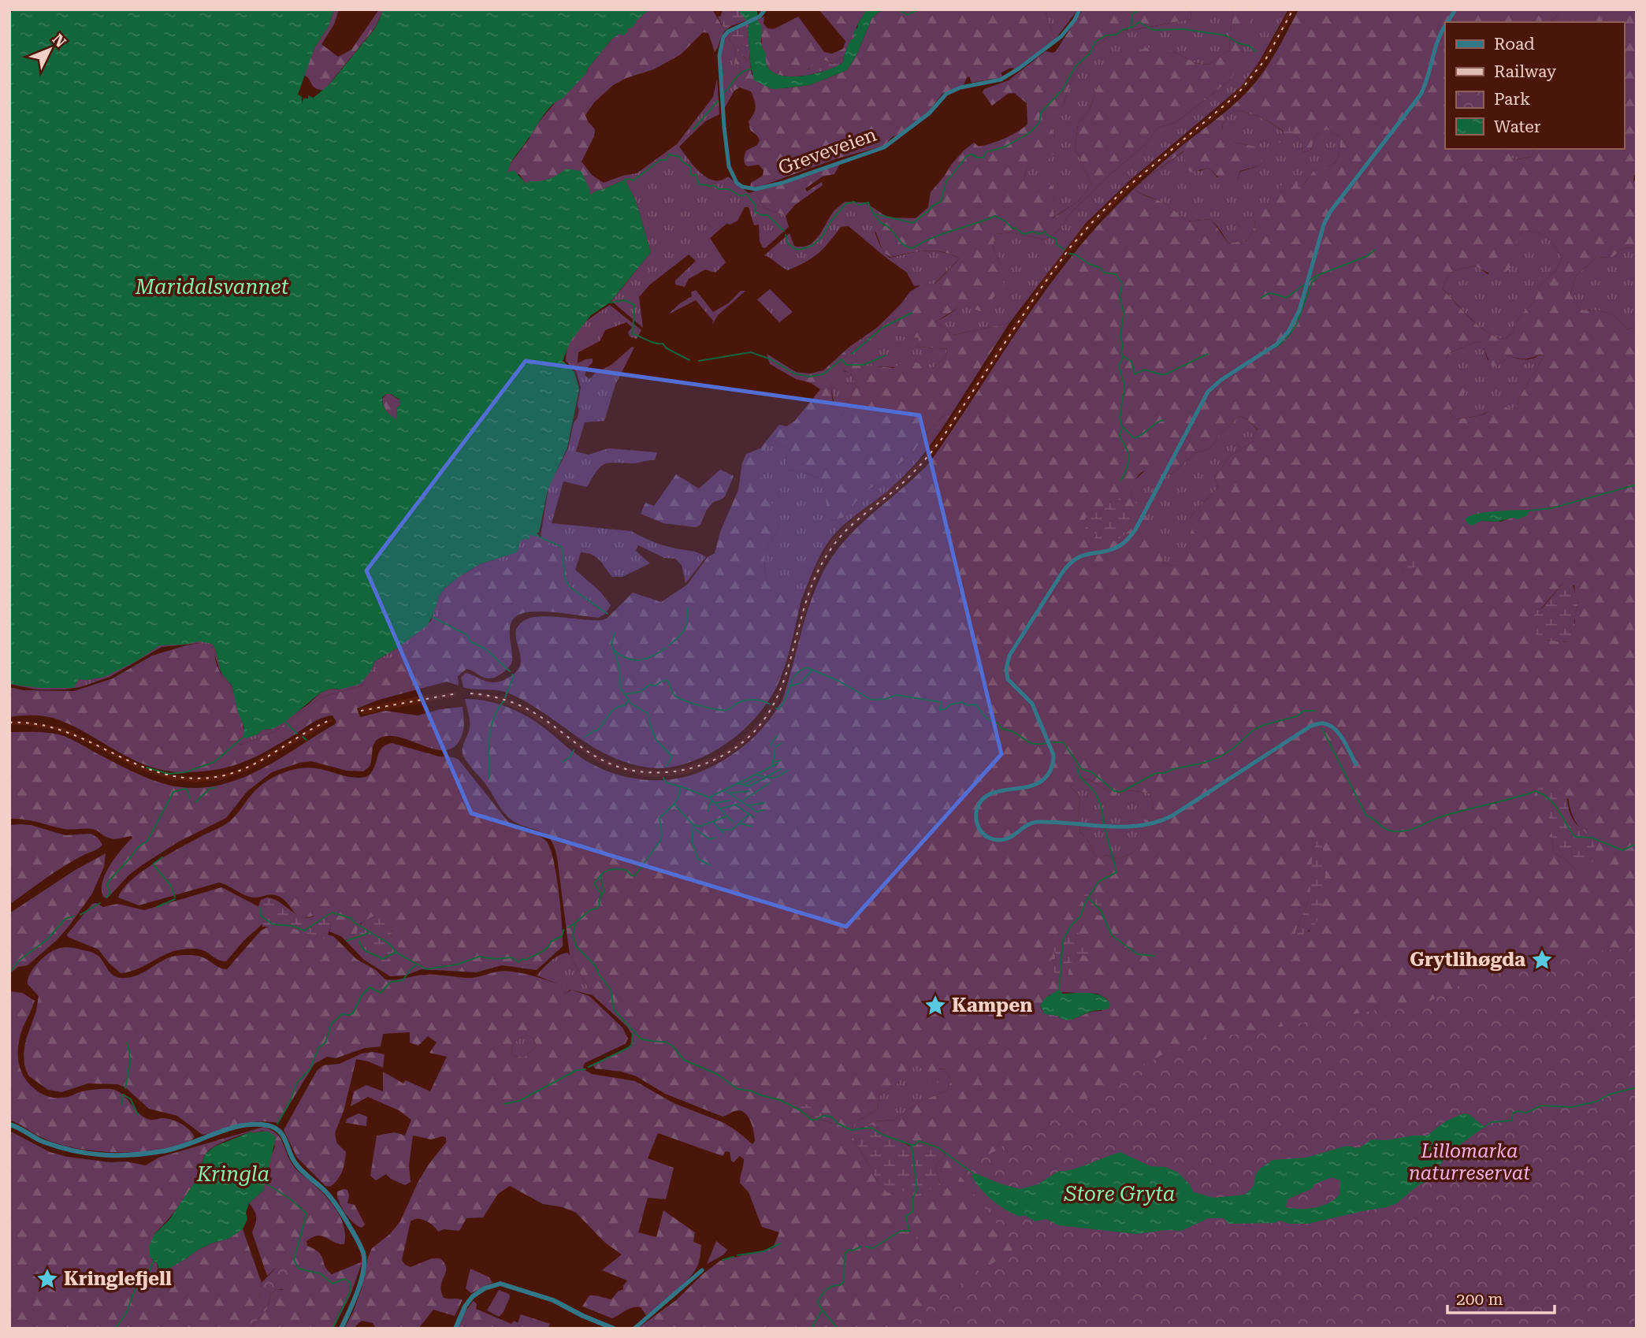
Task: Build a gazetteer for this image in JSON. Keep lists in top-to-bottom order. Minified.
{"streets":{"street":["Greveveien"]},"water":["Maridalsvannet","Kringla","Store Gryta"],"parks":["Lillomarka naturreservat"],"places":{"place":["Grytlihøgda","Kampen","Kringlefjell"]},"legend":["Road","Railway","Park","Water"],"scale_bar":"200 m","north":"top right"}
